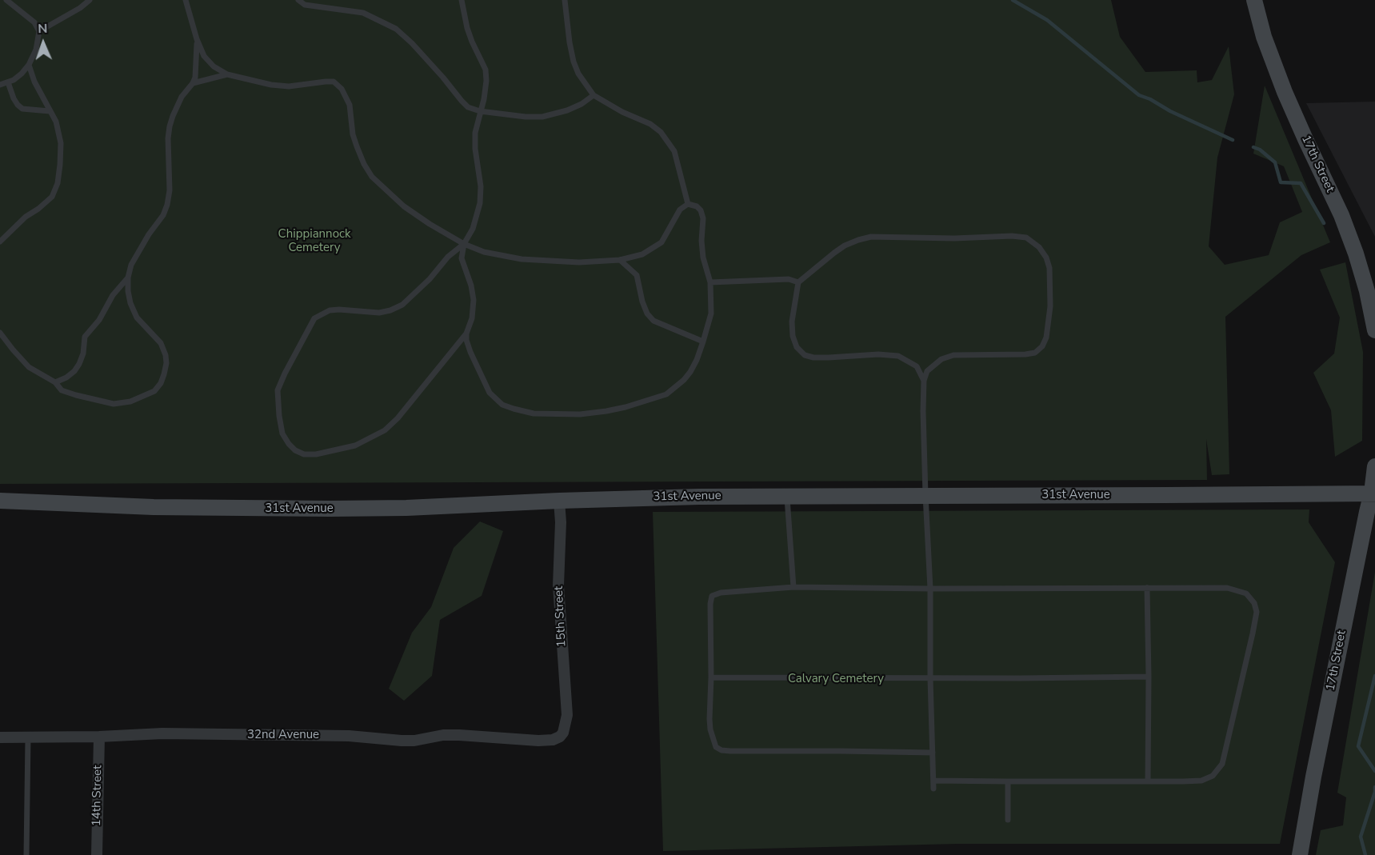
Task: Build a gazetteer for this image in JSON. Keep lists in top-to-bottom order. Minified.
{"streets":{"street":["17th Street","31st Avenue","15th Street","32nd Avenue","14th Street"]},"crossings":[["17th Street","31st Avenue"],["31st Avenue","15th Street"],["15th Street","32nd Avenue"],["32nd Avenue","14th Street"]],"parks":["Chippiannock Cemetery","Calvary Cemetery"],"north":"top"}
